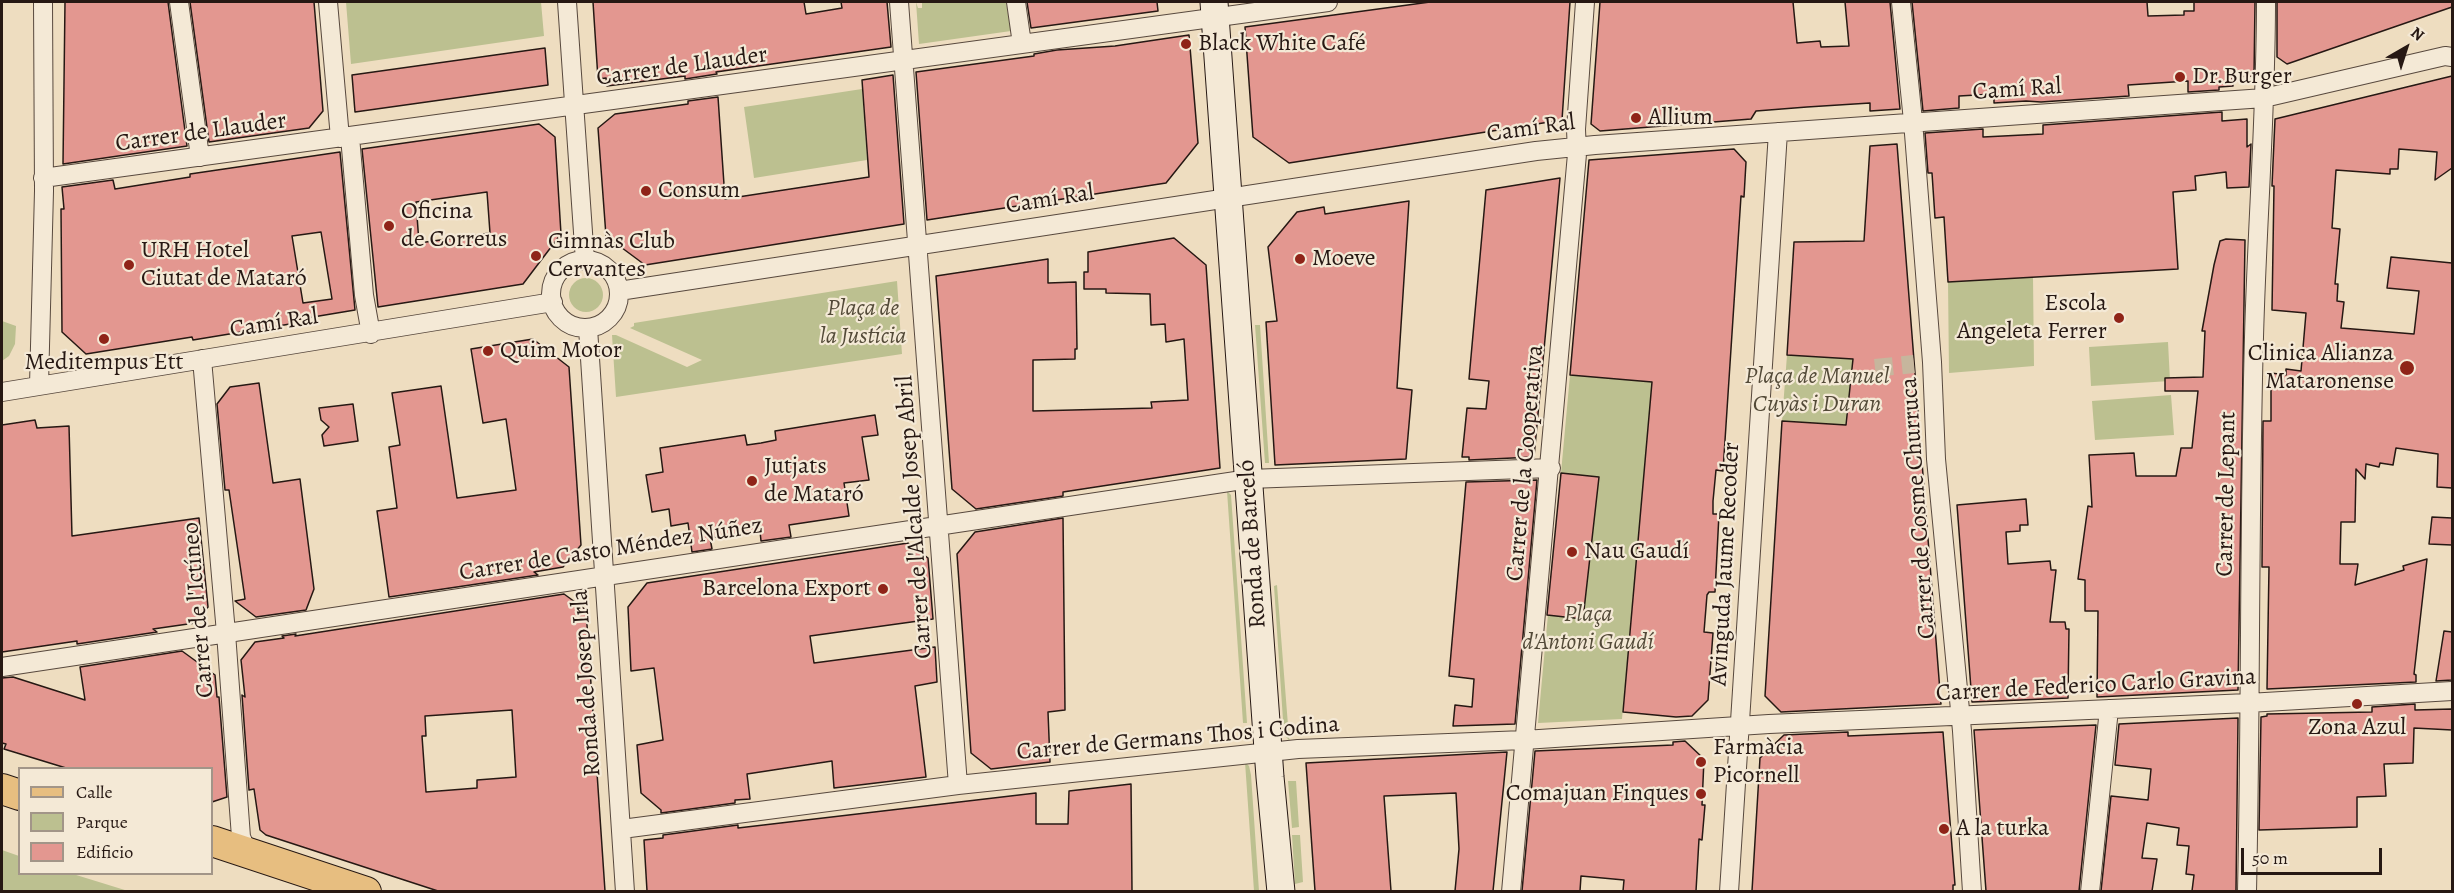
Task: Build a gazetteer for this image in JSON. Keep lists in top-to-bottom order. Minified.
{"streets":{"street":["Carrer de Llauder","Camí Ral","Carrer de la Cooperativa","Carrer de Lepant","Carrer de Cosme Churruca","Carrer de l'Alcalde Josep Abril","Ronda de Barceló","Carrer de Casto Méndez Núñez","Avinguda Jaume Recoder","Carrer de l'Ictíneo","Ronda de Josep Irla","Carrer de Federico Carlo Gravina","Carrer de Germans Thos i Codina"]},"crossings":[["Carrer de Llauder","Carrer de l'Alcalde Josep Abril"],["Carrer de Llauder","Ronda de Barceló"],["Camí Ral","Carrer de la Cooperativa"],["Camí Ral","Carrer de Lepant"],["Camí Ral","Carrer de Cosme Churruca"],["Camí Ral","Carrer de l'Alcalde Josep Abril"],["Camí Ral","Ronda de Barceló"],["Camí Ral","Avinguda Jaume Recoder"],["Camí Ral","Carrer de l'Ictíneo"],["Camí Ral","Ronda de Josep Irla"],["Carrer de la Cooperativa","Carrer de Casto Méndez Núñez"],["Carrer de la Cooperativa","Carrer de Germans Thos i Codina"],["Carrer de Lepant","Carrer de Federico Carlo Gravina"],["Carrer de Cosme Churruca","Carrer de Federico Carlo Gravina"],["Carrer de l'Alcalde Josep Abril","Carrer de Casto Méndez Núñez"],["Carrer de l'Alcalde Josep Abril","Carrer de Germans Thos i Codina"],["Ronda de Barceló","Carrer de Casto Méndez Núñez"],["Ronda de Barceló","Carrer de Germans Thos i Codina"],["Carrer de Casto Méndez Núñez","Carrer de l'Ictíneo"],["Carrer de Casto Méndez Núñez","Ronda de Josep Irla"],["Avinguda Jaume Recoder","Carrer de Federico Carlo Gravina"],["Avinguda Jaume Recoder","Carrer de Germans Thos i Codina"],["Ronda de Josep Irla","Carrer de Germans Thos i Codina"],["Carrer de Federico Carlo Gravina","Carrer de Germans Thos i Codina"]],"parks":["Plaça de la Justícia","Plaça de Manuel Cuyàs i Duran","Plaça d'Antoni Gaudí"],"places":["Black White Café","Dr.Burger","Allium","Consum","Oficina de Correus","Gimnàs Club Cervantes","Moeve","URH Hotel Ciutat de Mataró","Escola Angeleta Ferrer","Meditempus Ett","Quim Motor","Clinica Alianza Mataronense","Jutjats de Mataró","Nau Gaudí","Barcelona Export","Zona Azul","Farmàcia Picornell","Comajuan Finques","A la turka"],"legend":["Calle","Parque","Edificio"],"scale_bar":"50 m","north":"top right"}
